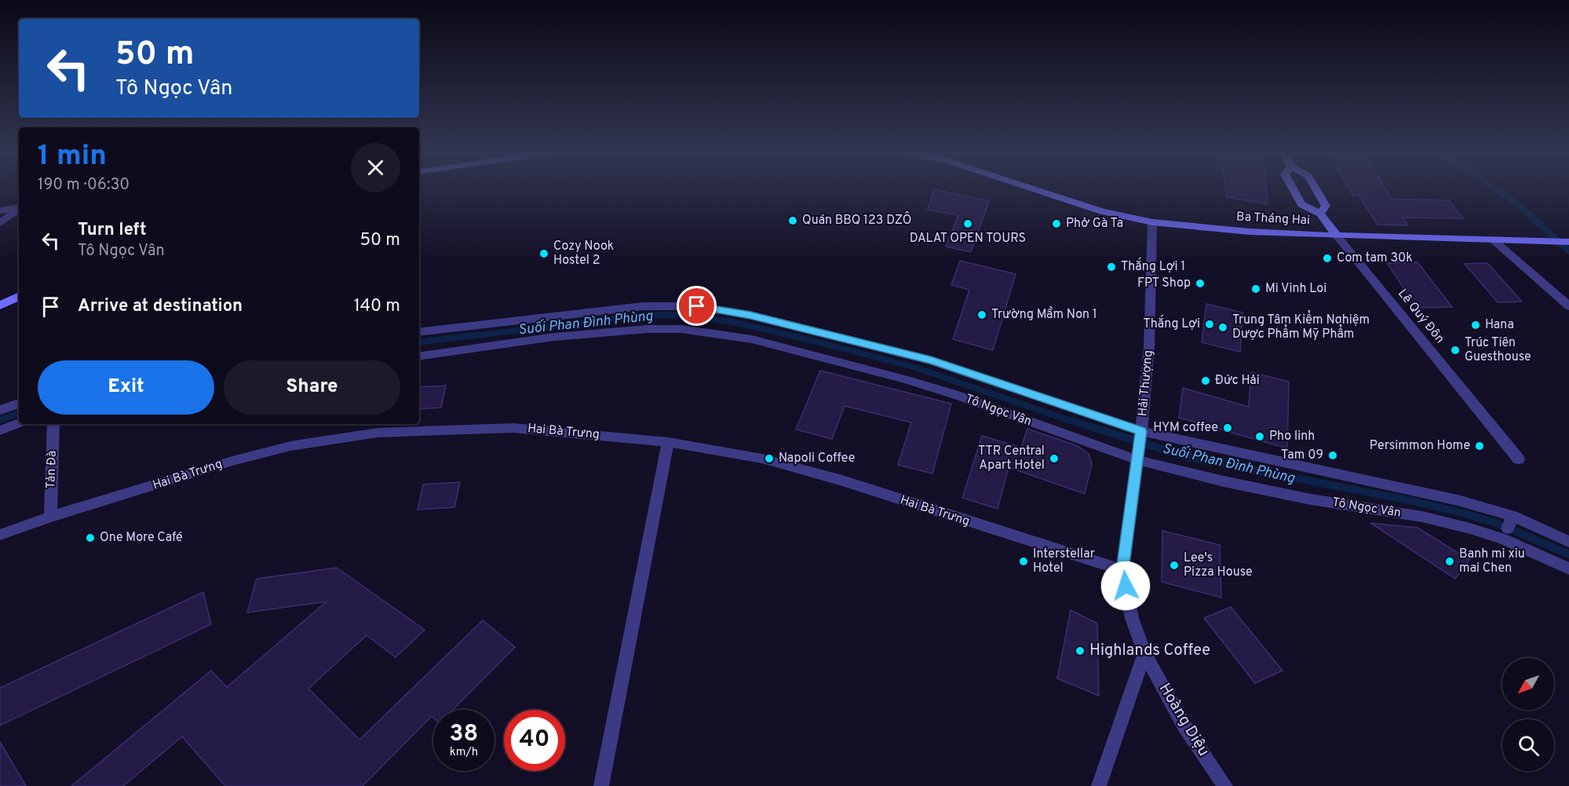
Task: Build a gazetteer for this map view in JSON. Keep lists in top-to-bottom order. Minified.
{"streets":{"main road":["Ba Tháng Hai"],"street":["Lê Quý Đôn","Hải Thượng","Tô Ngọc Vân","Hai Bà Trưng","Tản Đà","Hoàng Diệu"]},"crossings":[["Ba Tháng Hai","Lê Quý Đôn"],["Ba Tháng Hai","Hải Thượng"],["Hải Thượng","Tô Ngọc Vân"],["Hải Thượng","Hai Bà Trưng"],["Hải Thượng","Hoàng Diệu"],["Hai Bà Trưng","Tản Đà"]],"water":["Suối Phan Đình Phùng"],"places":["Quán BBQ 123 DZÔ","DALAT OPEN TOURS","Phở Gà Ta","Cozy Nook Hostel 2","Com tam 30k","Thắng Lợi 1","FPT Shop","Mi Vinh Loi","Trường Mầm Non 1","Thắng Lợi","Hana","Trung Tâm Kiểm Nghiệm Dược Phẩm Mỹ Phẩm","Trúc Tiên Guesthouse","Đức Hải","HYM coffee","Pho linh","Persimmon Home","Tam 09","Napoli Coffee","TTR Central Apart Hotel","One More Café","Interstellar Hotel","Banh mi xiu mai Chen","Lee's Pizza House","Highlands Coffee"],"north":"bottom left","page":{"turn":["50 m","Tô Ngọc Vân"],"heading":["1 min","190 m · 06:30"],"list":[{"name":"Turn left","note":"Tô Ngọc Vân","value":"50 m"},{"name":"Arrive at destination","value":"140 m"}],"buttons":["Exit","Share"],"speed":"38 km/h","limit":"40"}}
